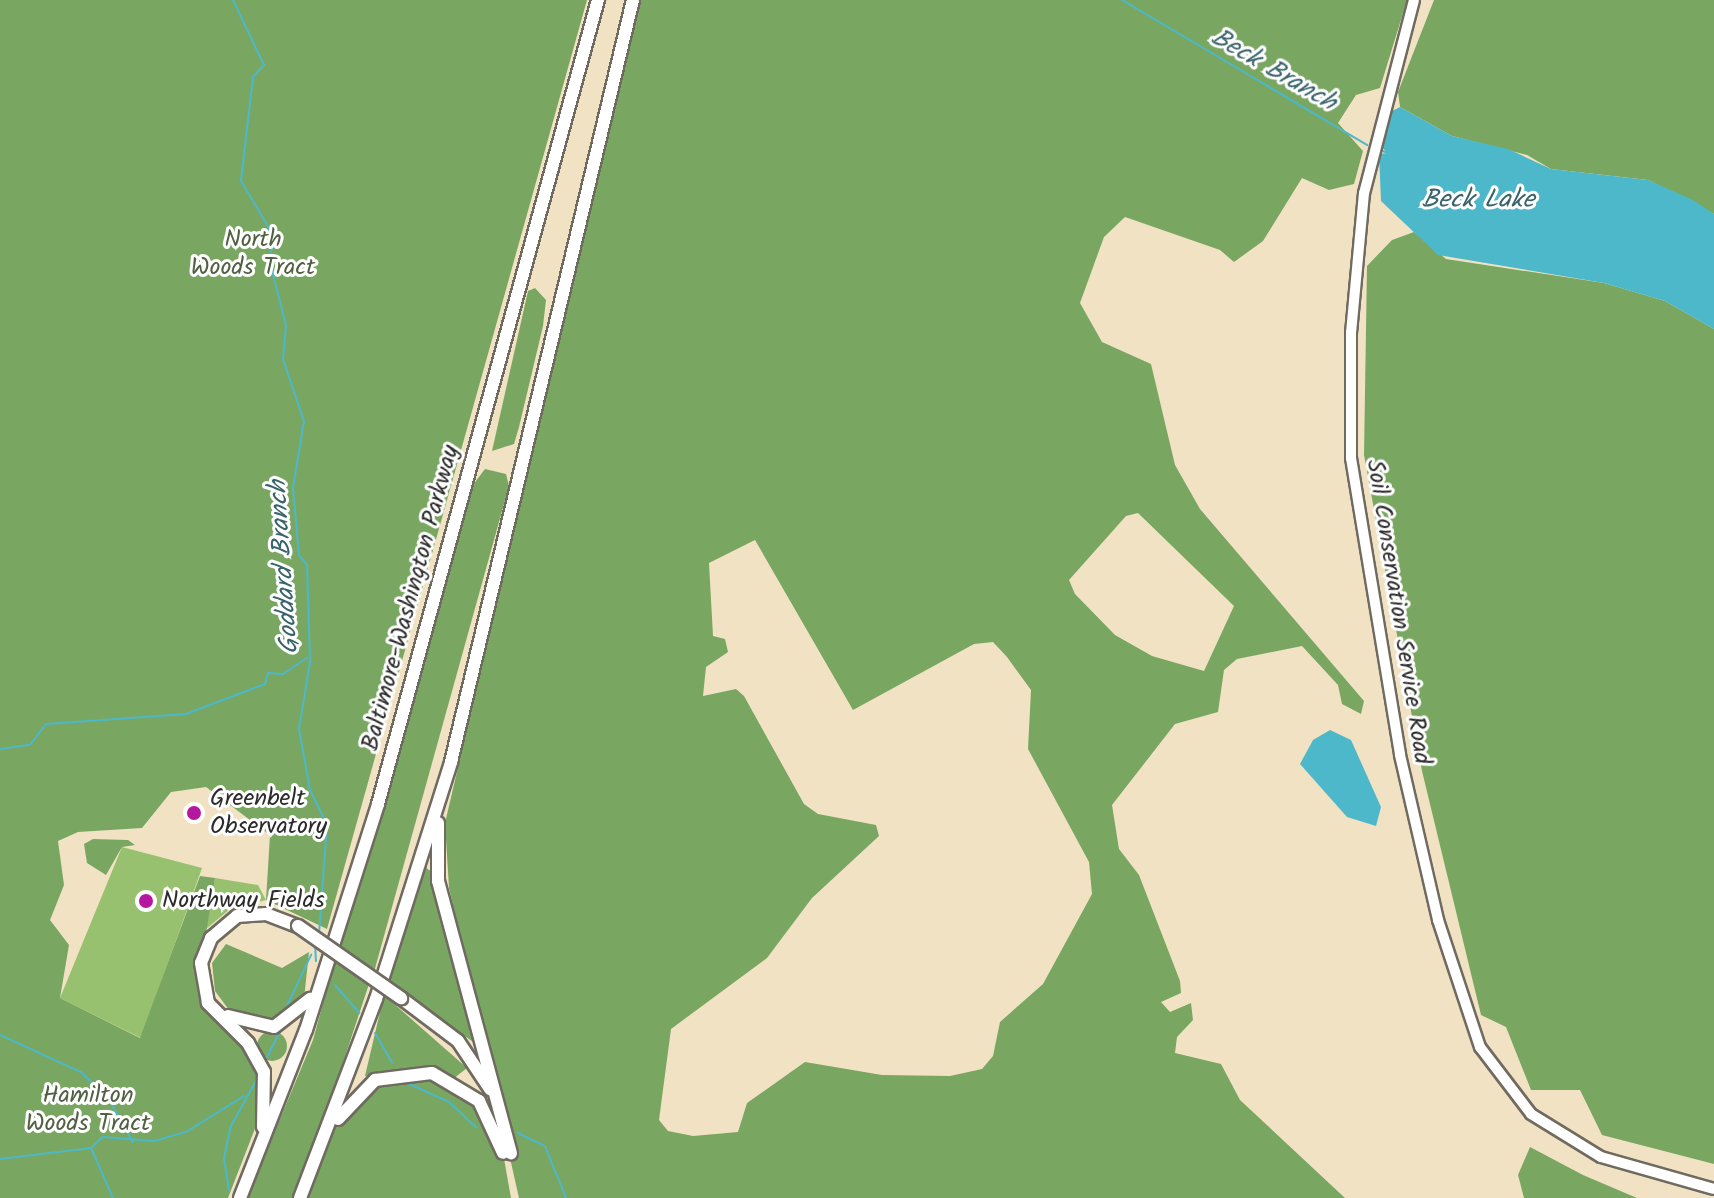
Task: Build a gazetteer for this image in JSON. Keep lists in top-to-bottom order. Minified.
{"streets":{"highway":["Baltimore-Washington Parkway"],"main road":["Soil Conservation Service Road"]},"water":["Beck Branch","Beck Lake","Goddard Branch"],"parks":["North Woods Tract","Hamilton Woods Tract"],"places":["Greenbelt Observatory","Northway Fields"]}
